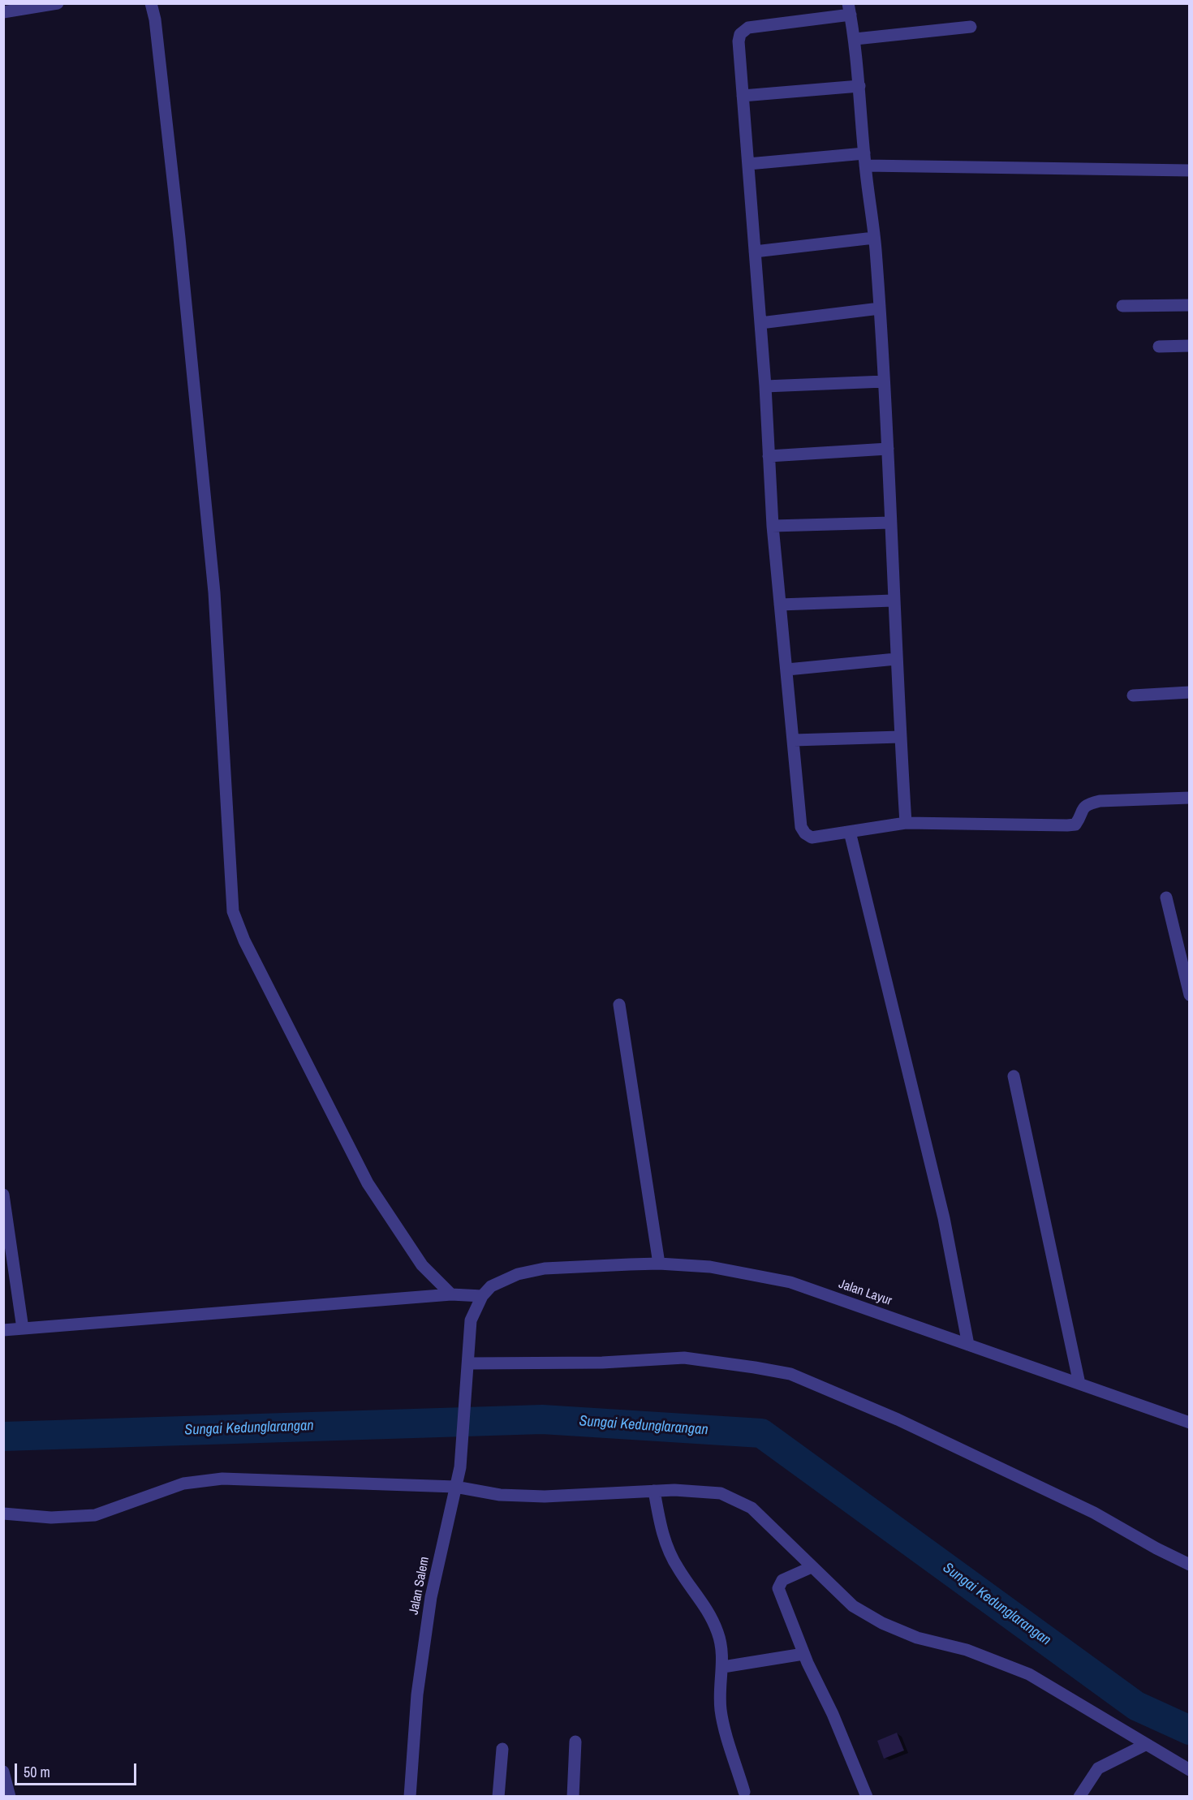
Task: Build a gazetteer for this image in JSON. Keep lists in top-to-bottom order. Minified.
{"streets":{"street":["Jalan Layur","Jalan Salem"]},"crossings":[["Jalan Layur","Jalan Salem"]],"water":["Sungai Kedunglarangan"],"scale_bar":"50 m"}
